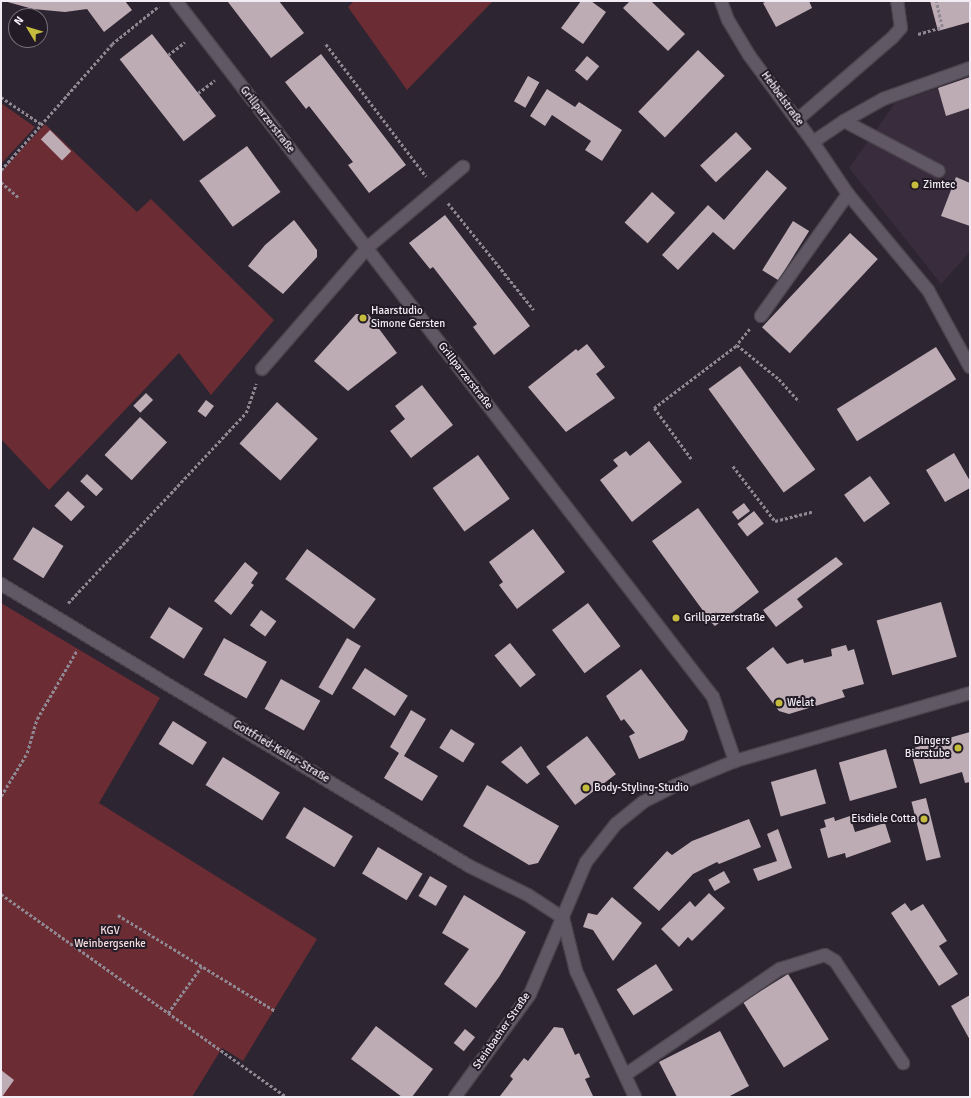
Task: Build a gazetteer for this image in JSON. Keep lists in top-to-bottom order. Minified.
{"streets":{"street":["Hebbelstraße","Grillparzerstraße","Gottfried-Keller-Straße","Steinbacher Straße"]},"crossings":[["Grillparzerstraße","Steinbacher Straße"],["Gottfried-Keller-Straße","Steinbacher Straße"]],"parks":["KGV Weinbergsenke"],"places":["Zimtec","Haarstudio Simone Gersten","Grillparzerstraße","Welat","Dingers Bierstube","Body-Styling-Studio","Eisdiele Cotta"],"north":"top left"}
